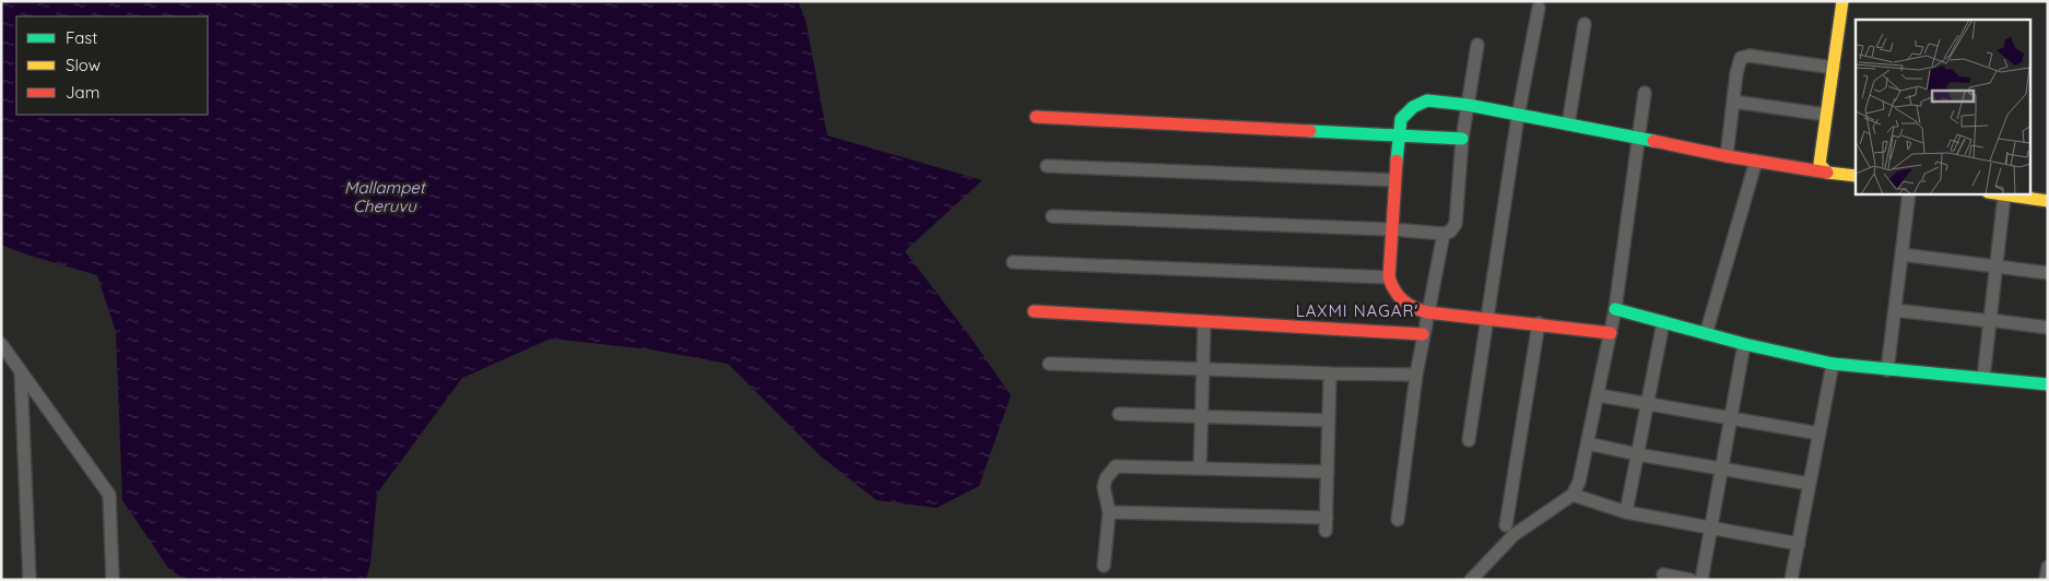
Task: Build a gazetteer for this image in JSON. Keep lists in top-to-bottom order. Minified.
{"districts":["LAXMI NAGAR'"],"water":["Mallampet Cheruvu"],"legend":["Fast","Slow","Jam"]}
